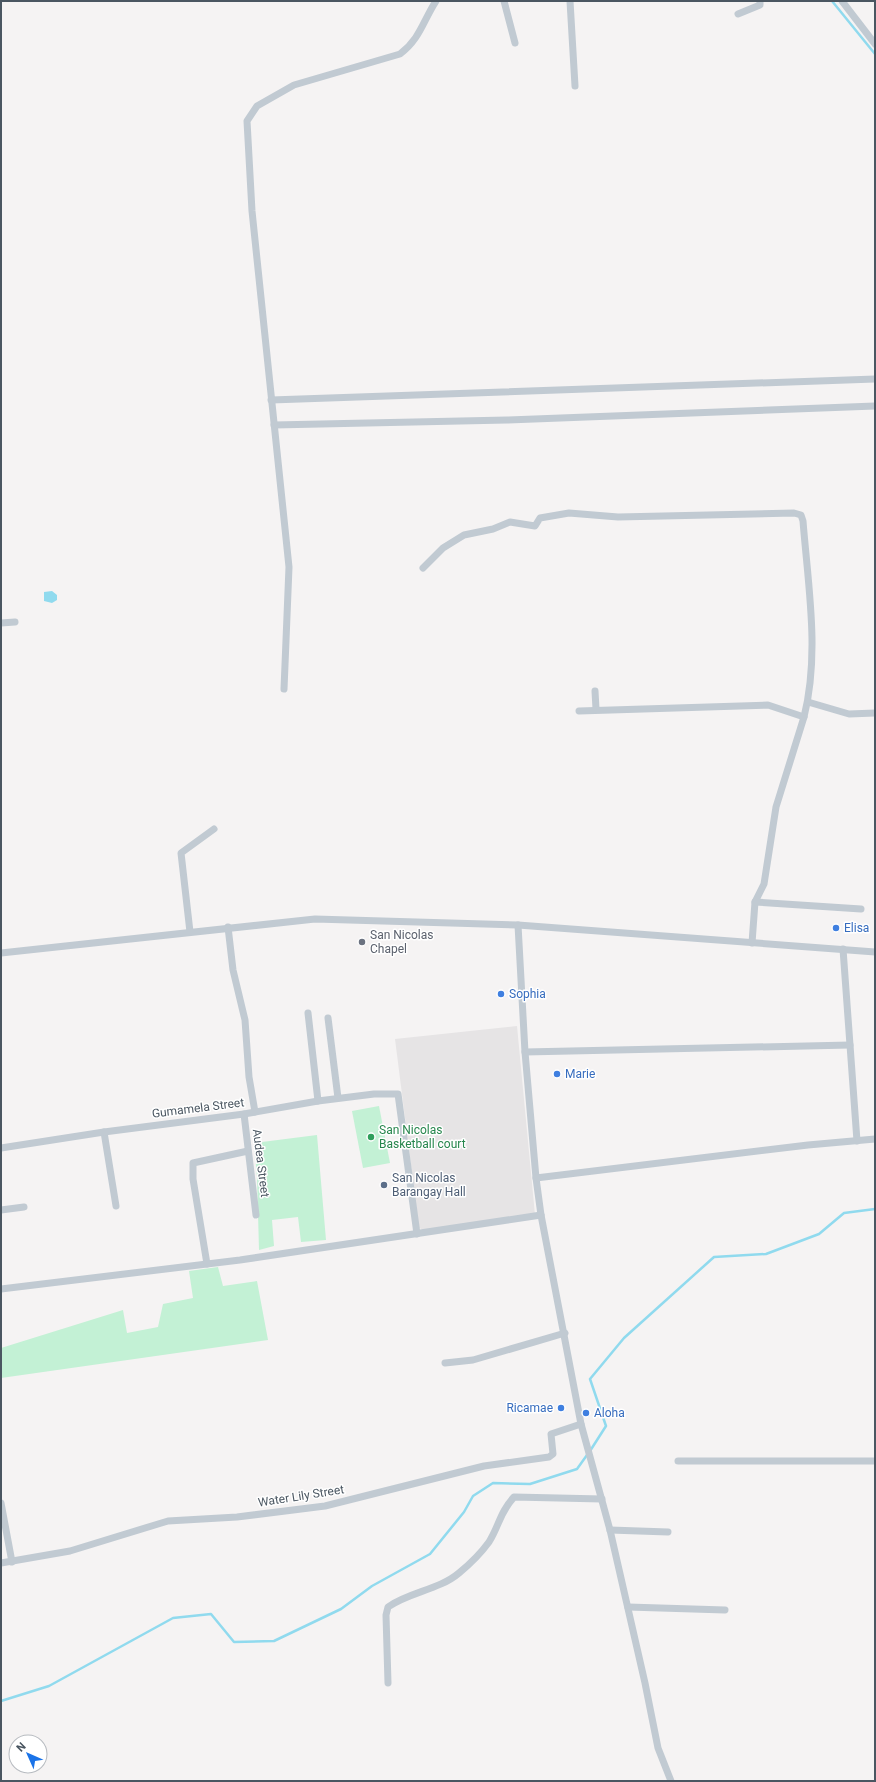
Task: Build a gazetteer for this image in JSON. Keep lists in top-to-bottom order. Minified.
{"streets":{"street":["Gumamela Street","Audea Street","Water Lily Street"]},"crossings":[["Gumamela Street","Audea Street"]],"places":["Elisa","San Nicolas Chapel","Sophia","Marie","San Nicolas Basketball court","San Nicolas Barangay Hall","Ricamae","Aloha"],"north":"top left"}
